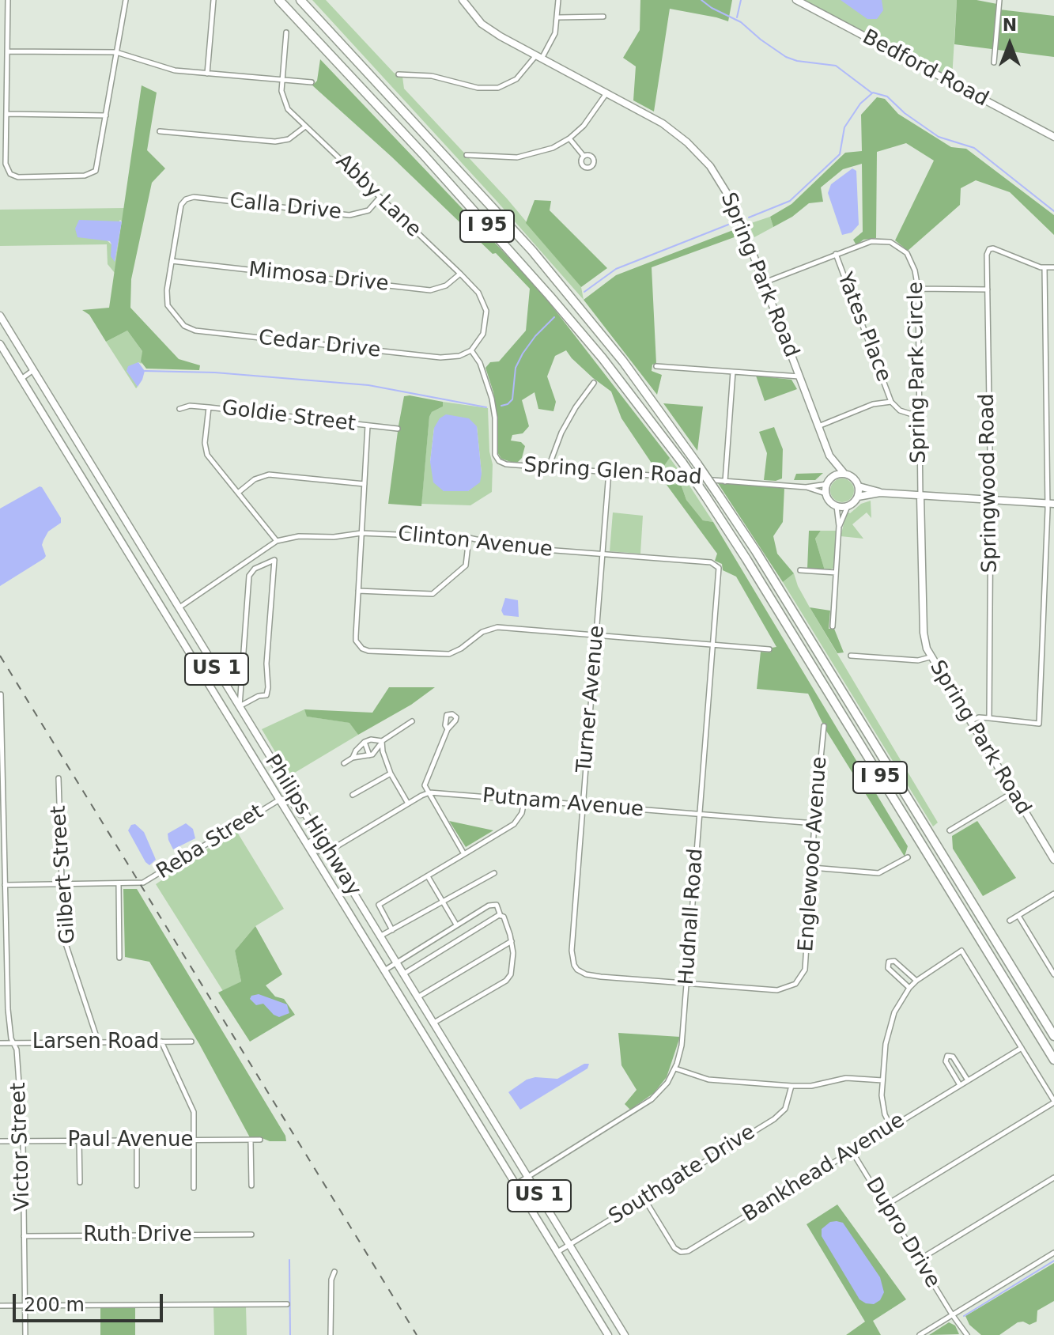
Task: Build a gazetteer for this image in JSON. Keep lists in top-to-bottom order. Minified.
{"streets":{"highway":["I 95"],"main road":["Bedford Road","Spring Park Road","US 1","Philips Highway"],"street":["Abby Lane","Calla Drive","Mimosa Drive","Yates Place","Cedar Drive","Spring Park Circle","Goldie Street","Spring Glen Road","Springwood Road","Clinton Avenue","Turner Avenue","Putnam Avenue","Reba Street","Englewood Avenue","Gilbert Street","Hudnall Road","Larsen Road","Paul Avenue","Victor Street","Bankhead Avenue","Southgate Drive","Dupro Drive","Ruth Drive"]},"crossings":[["Abby Lane","Calla Drive"],["Abby Lane","Mimosa Drive"],["Abby Lane","Cedar Drive"],["Abby Lane","Spring Glen Road"],["Calla Drive","Mimosa Drive"],["Calla Drive","Cedar Drive"],["Spring Park Road","Spring Park Circle"],["Spring Park Road","Spring Glen Road"],["Mimosa Drive","Cedar Drive"],["Yates Place","Spring Park Circle"],["Cedar Drive","Spring Glen Road"],["Spring Glen Road","Turner Avenue"],["Clinton Avenue","Turner Avenue"],["Clinton Avenue","Philips Highway"],["Clinton Avenue","Hudnall Road"],["Turner Avenue","Putnam Avenue"],["Turner Avenue","Englewood Avenue"],["Turner Avenue","Hudnall Road"],["Putnam Avenue","Englewood Avenue"],["Putnam Avenue","Hudnall Road"],["Philips Highway","Reba Street"],["Philips Highway","Hudnall Road"],["Philips Highway","Southgate Drive"],["Englewood Avenue","Hudnall Road"],["Gilbert Street","Larsen Road"],["Larsen Road","Victor Street"],["Paul Avenue","Victor Street"],["Victor Street","Ruth Drive"],["Bankhead Avenue","Southgate Drive"],["Bankhead Avenue","Dupro Drive"]],"scale_bar":"200 m","north":"top"}
